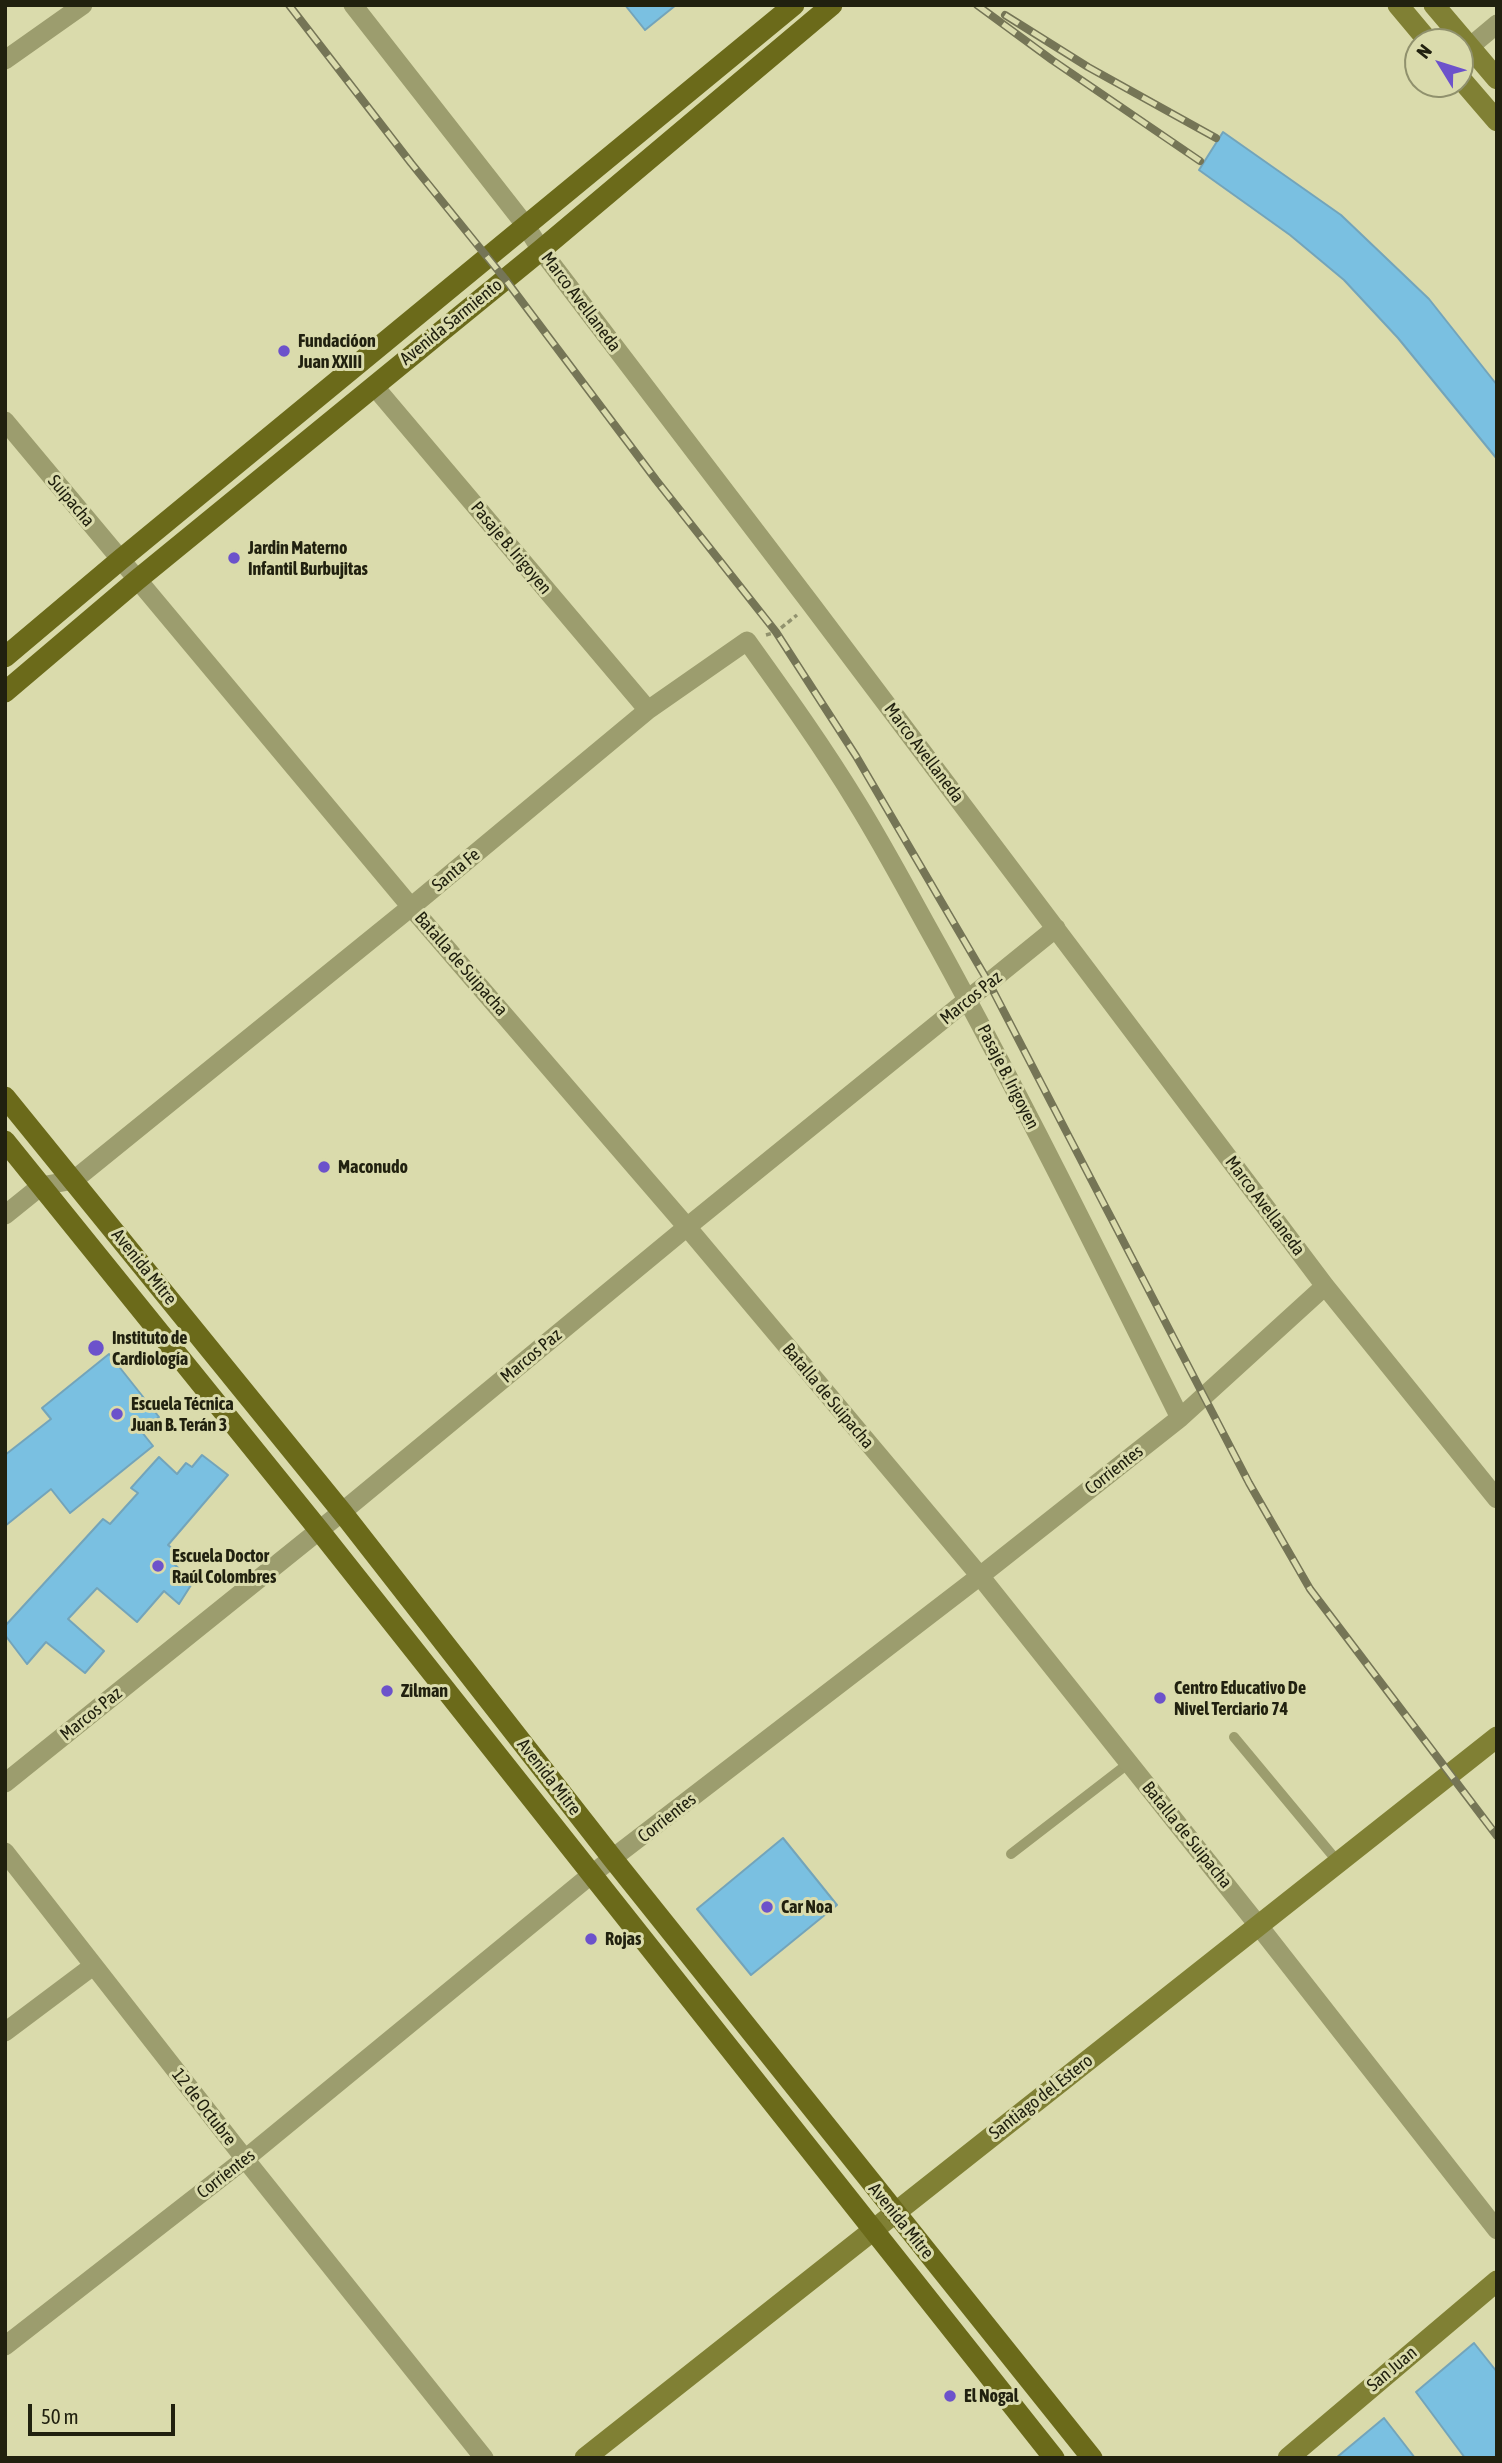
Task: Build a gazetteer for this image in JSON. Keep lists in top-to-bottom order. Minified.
{"streets":{"main road":["Avenida Sarmiento","Avenida Mitre"],"street":["Marco Avellaneda","Suipacha","Pasaje B. Irigoyen","Santa Fe","Batalla de Suipacha","Marcos Paz","Corrientes","Santiago del Estero","12 de Octubre","San Juan"]},"crossings":[["Marco Avellaneda","Avenida Sarmiento"],["Marco Avellaneda","Marcos Paz"],["Marco Avellaneda","Corrientes"],["Avenida Sarmiento","Suipacha"],["Avenida Sarmiento","Pasaje B. Irigoyen"],["Avenida Sarmiento","Batalla de Suipacha"],["Suipacha","Batalla de Suipacha"],["Pasaje B. Irigoyen","Santa Fe"],["Pasaje B. Irigoyen","Marcos Paz"],["Pasaje B. Irigoyen","Corrientes"],["Santa Fe","Batalla de Suipacha"],["Santa Fe","Avenida Mitre"],["Batalla de Suipacha","Marcos Paz"],["Batalla de Suipacha","Corrientes"],["Batalla de Suipacha","Santiago del Estero"],["Marcos Paz","Avenida Mitre"],["Avenida Mitre","Corrientes"],["Avenida Mitre","Santiago del Estero"],["Corrientes","12 de Octubre"]],"places":["Fundacióon Juan XXIII","Jardin Materno Infantil Burbujitas","Maconudo","Instituto de Cardiología","Escuela Técnica Juan B. Terán 3","Escuela Doctor Raúl Colombres","Zilman","Centro Educativo De Nivel Terciario 74","Car Noa","Rojas","El Nogal"],"scale_bar":"50 m","north":"top left"}
